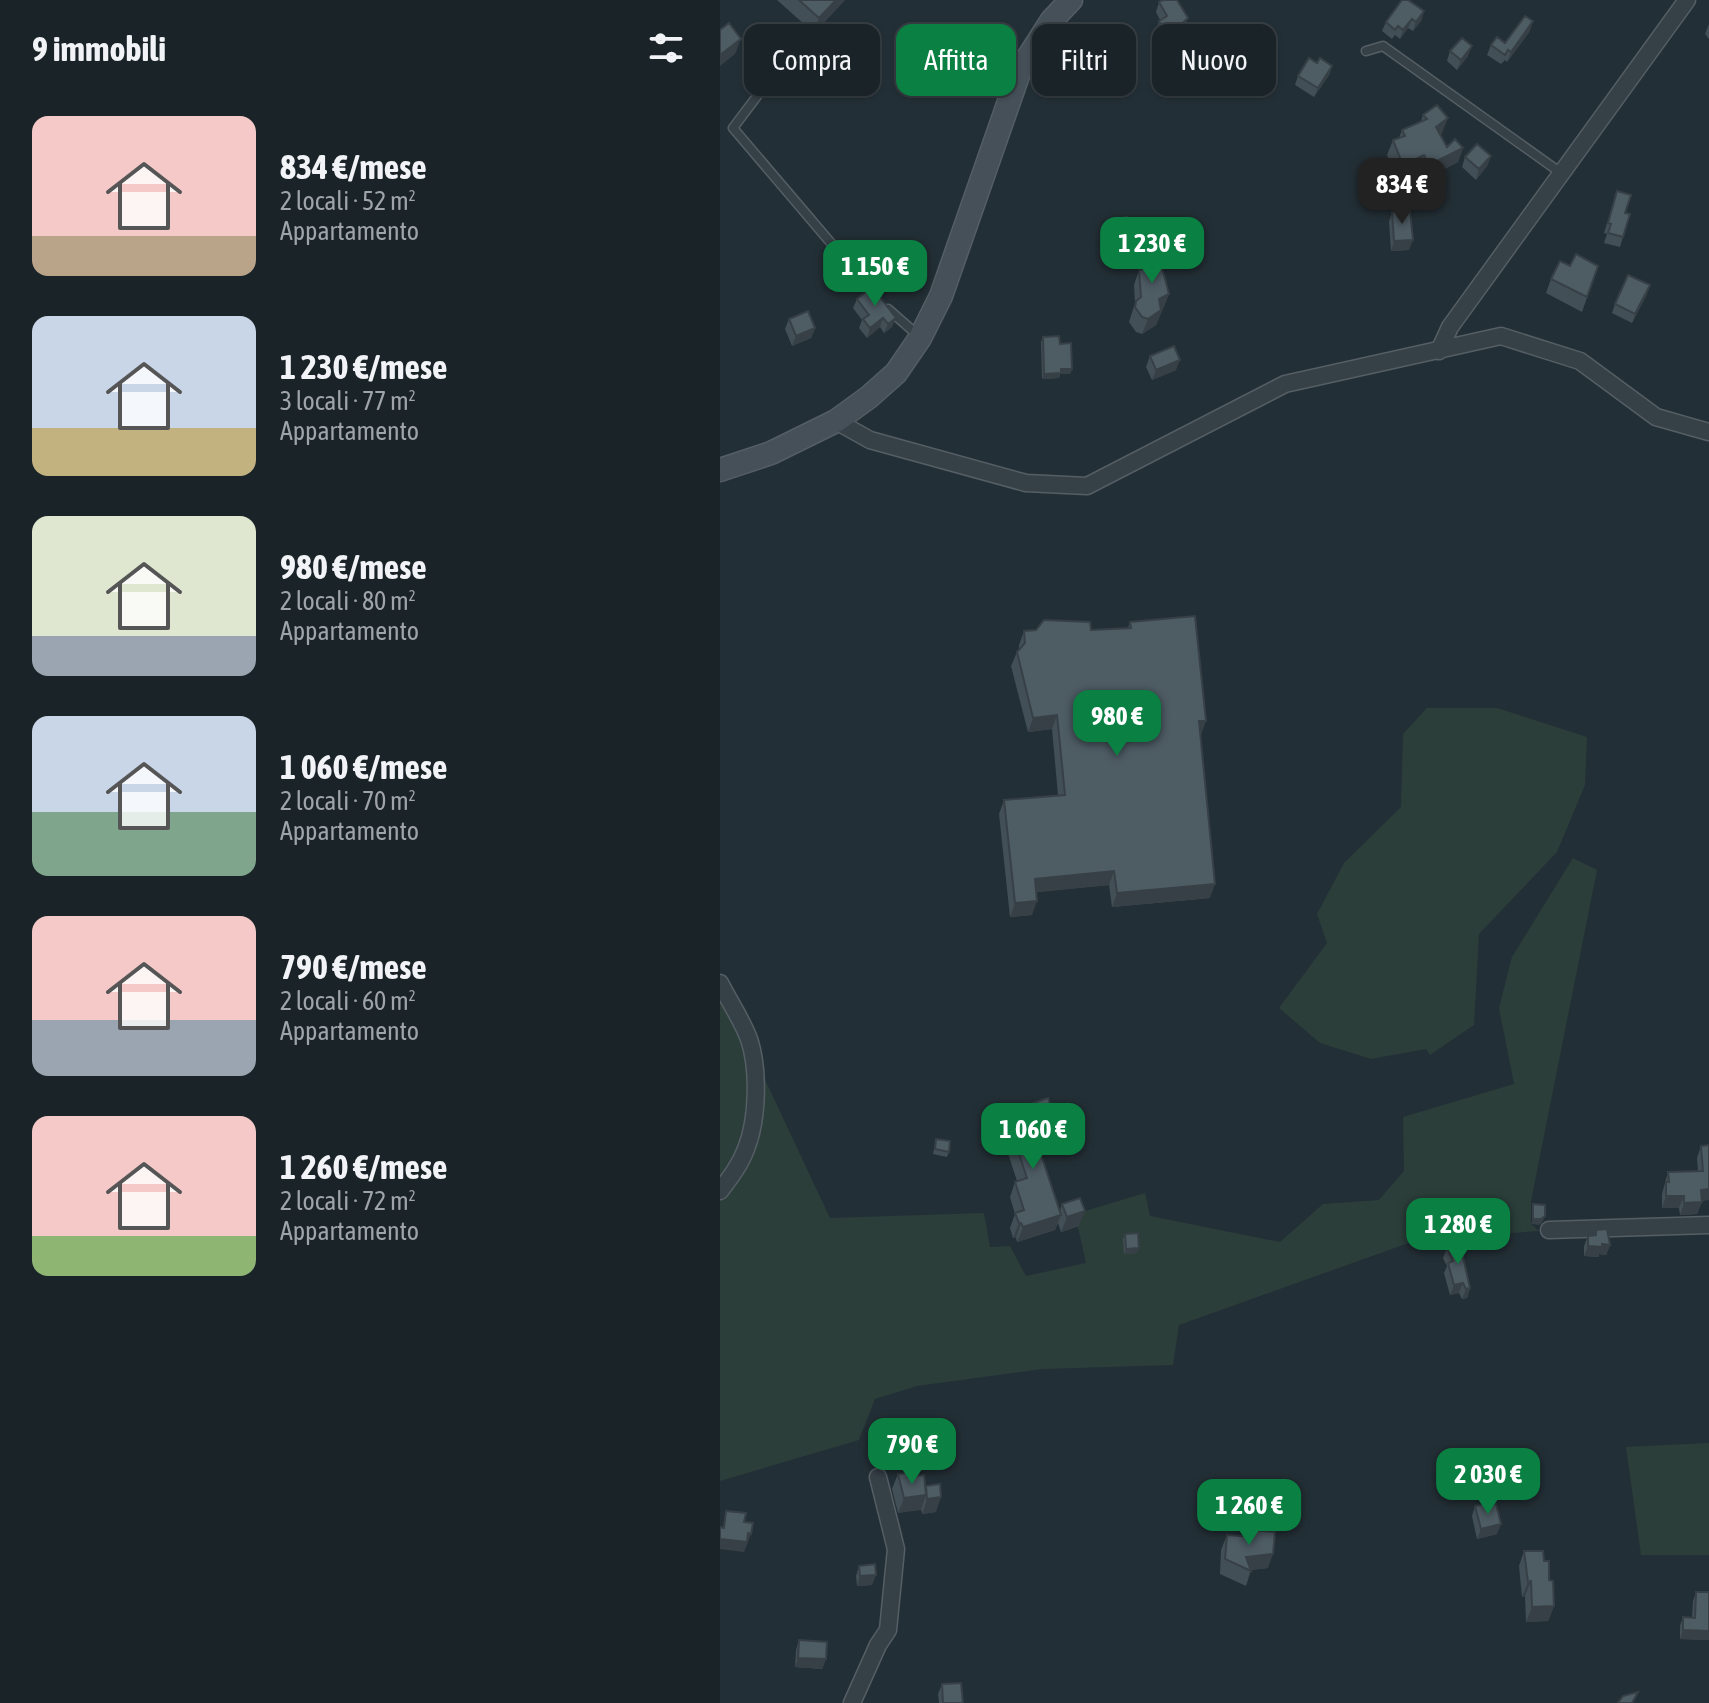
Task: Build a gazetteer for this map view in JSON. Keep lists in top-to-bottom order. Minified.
{"page":{"heading":"9 immobili","chip":["Compra","Affitta","Filtri","Nuovo"],"list":[{"name":"834 €/mese","note":"2 locali · 52 m² · Appartamento"},{"name":"1 230 €/mese","note":"3 locali · 77 m² · Appartamento"},{"name":"980 €/mese","note":"2 locali · 80 m² · Appartamento"},{"name":"1 060 €/mese","note":"2 locali · 70 m² · Appartamento"},{"name":"790 €/mese","note":"2 locali · 60 m² · Appartamento"},{"name":"1 260 €/mese","note":"2 locali · 72 m² · Appartamento"}],"price":["834 €","1 230 €","1 150 €","980 €","1 060 €","1 280 €","790 €","2 030 €","1 260 €"]}}
